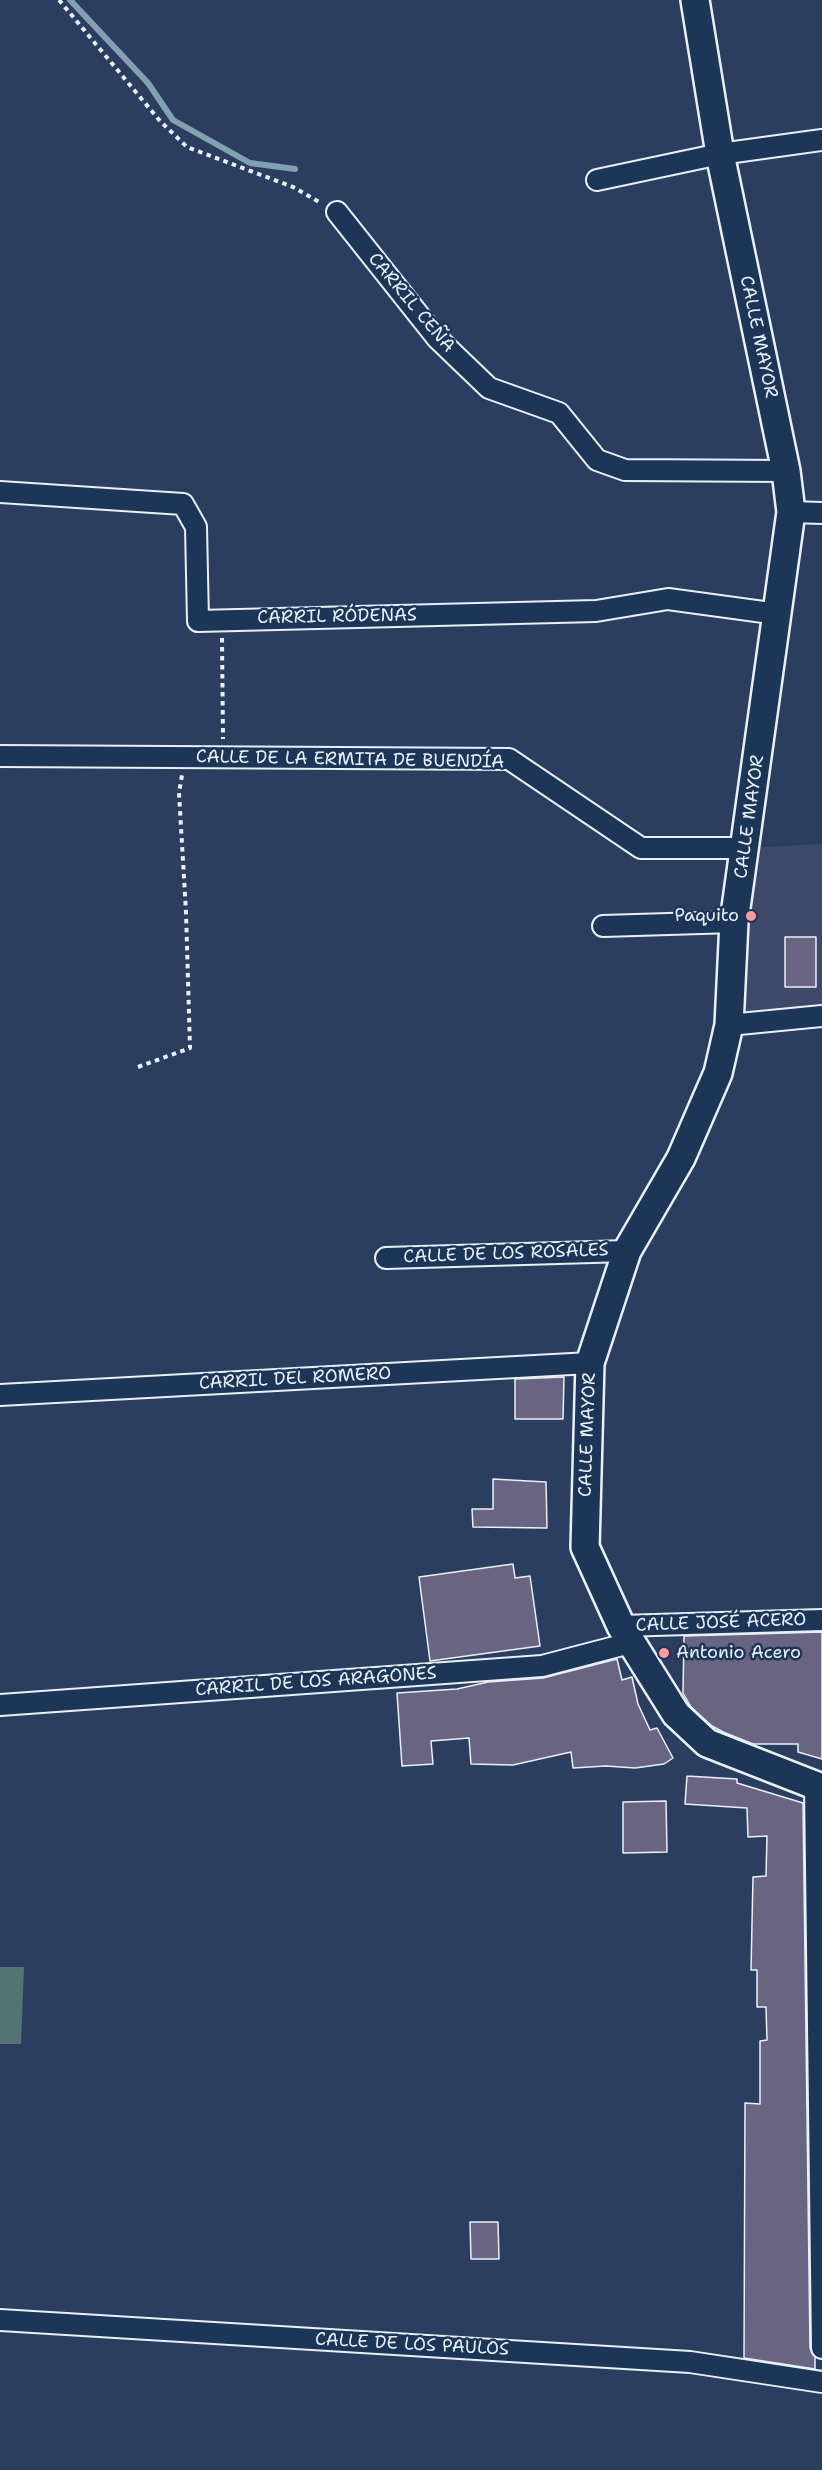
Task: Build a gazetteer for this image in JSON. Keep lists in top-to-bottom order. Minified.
{"streets":{"street":["CARRIL CEÑA","CALLE MAYOR","CARRIL RÓDENAS","CALLE DE LA ERMITA DE BUENDÍA","CALLE DE LOS ROSALES","CARRIL DEL ROMERO","CALLE JOSÉ ACERO","CARRIL DE LOS ARAGONES","CALLE DE LOS PAULOS"]},"crossings":[["CARRIL CEÑA","CALLE MAYOR"],["CALLE MAYOR","CARRIL RÓDENAS"],["CALLE MAYOR","CALLE DE LA ERMITA DE BUENDÍA"],["CALLE MAYOR","CALLE DE LOS ROSALES"],["CALLE MAYOR","CARRIL DEL ROMERO"],["CALLE MAYOR","CALLE JOSÉ ACERO"],["CALLE MAYOR","CARRIL DE LOS ARAGONES"],["CALLE JOSÉ ACERO","CARRIL DE LOS ARAGONES"]],"places":["Paquito","Antonio Acero"]}
